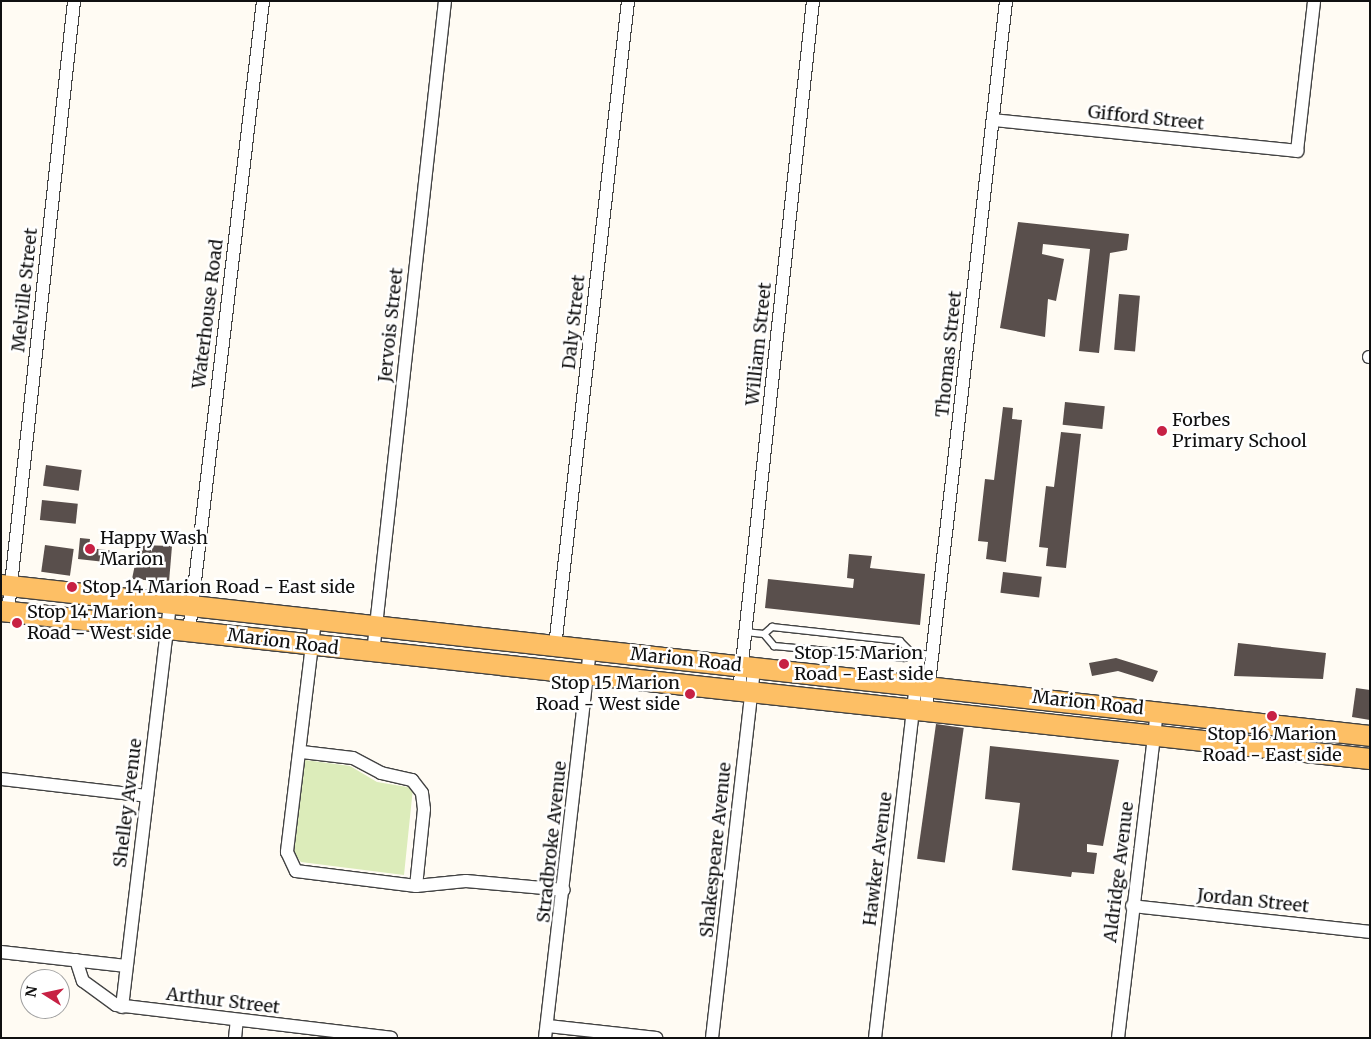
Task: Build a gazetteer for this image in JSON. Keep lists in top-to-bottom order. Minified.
{"streets":{"main road":["Marion Road"],"street":["Gifford Street","Melville Street","Waterhouse Road","Daly Street","Jervois Street","William Street","Thomas Street","Shelley Avenue","Stradbroke Avenue","Shakespeare Avenue","Hawker Avenue","Aldridge Avenue","Jordan Street","Arthur Street"]},"crossings":[["Gifford Street","Thomas Street"],["Melville Street","Marion Road"],["Waterhouse Road","Marion Road"],["Daly Street","Marion Road"],["Jervois Street","Marion Road"],["William Street","Marion Road"],["William Street","Shakespeare Avenue"],["Thomas Street","Marion Road"],["Thomas Street","Hawker Avenue"],["Marion Road","Shelley Avenue"],["Marion Road","Stradbroke Avenue"],["Marion Road","Shakespeare Avenue"],["Marion Road","Hawker Avenue"],["Marion Road","Aldridge Avenue"],["Shelley Avenue","Arthur Street"],["Aldridge Avenue","Jordan Street"]],"places":["Forbes Primary School","Happy Wash Marion","Stop 14 Marion Road - East side","Stop 14 Marion Road - West side","Stop 15 Marion Road - East side","Stop 15 Marion Road - West side","Stop 16 Marion Road - East side"],"north":"left"}
